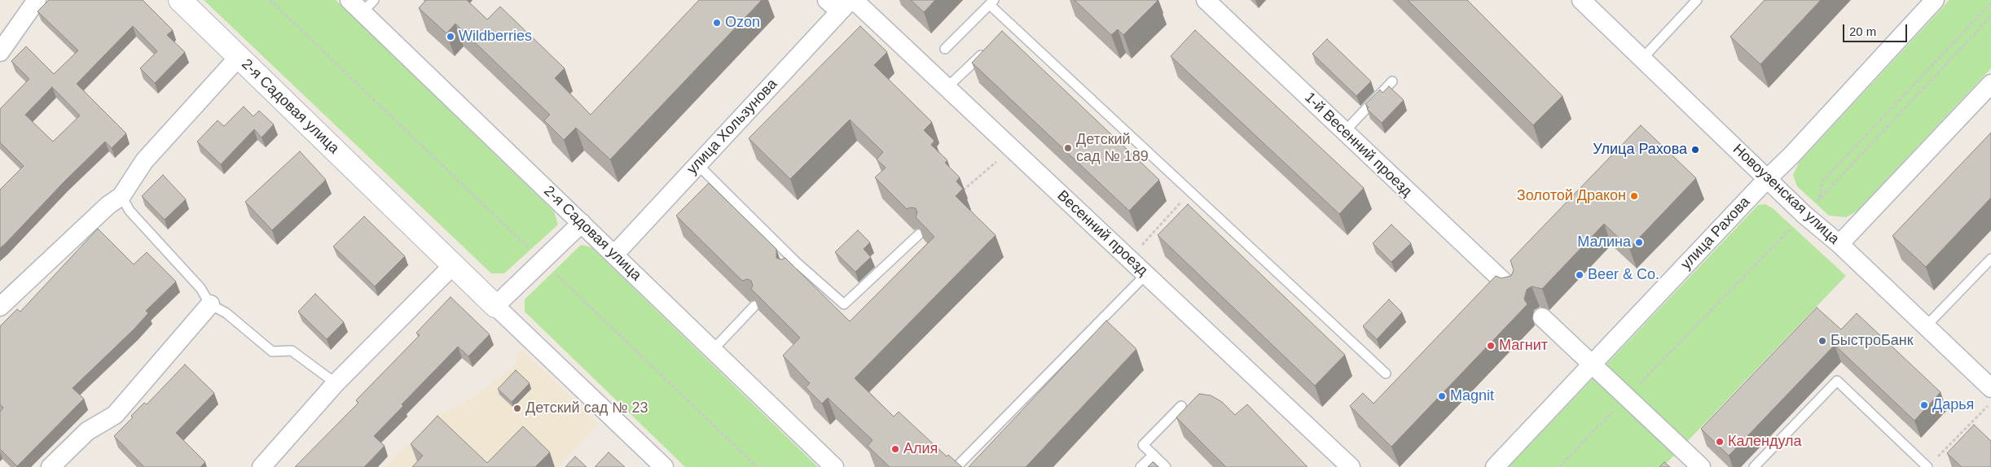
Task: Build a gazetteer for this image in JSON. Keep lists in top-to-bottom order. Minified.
{"streets":{"street":["2-я Садовая улица","улица Хользунова","1-й Весенний проезд","Новоузенская улица","Весенний проезд","улица Рахова"]},"crossings":[["2-я Садовая улица","улица Хользунова"],["улица Хользунова","Весенний проезд"],["Новоузенская улица","улица Рахова"]],"places":["Ozon","Wildberries","Детский сад № 189","Улица Рахова","Золотой Дракон","Малина","Beer & Co.","БыстроБанк","Магнит","Magnit","Дарья","Детский сад № 23","Календула","Алия"],"scale_bar":"20 m"}
